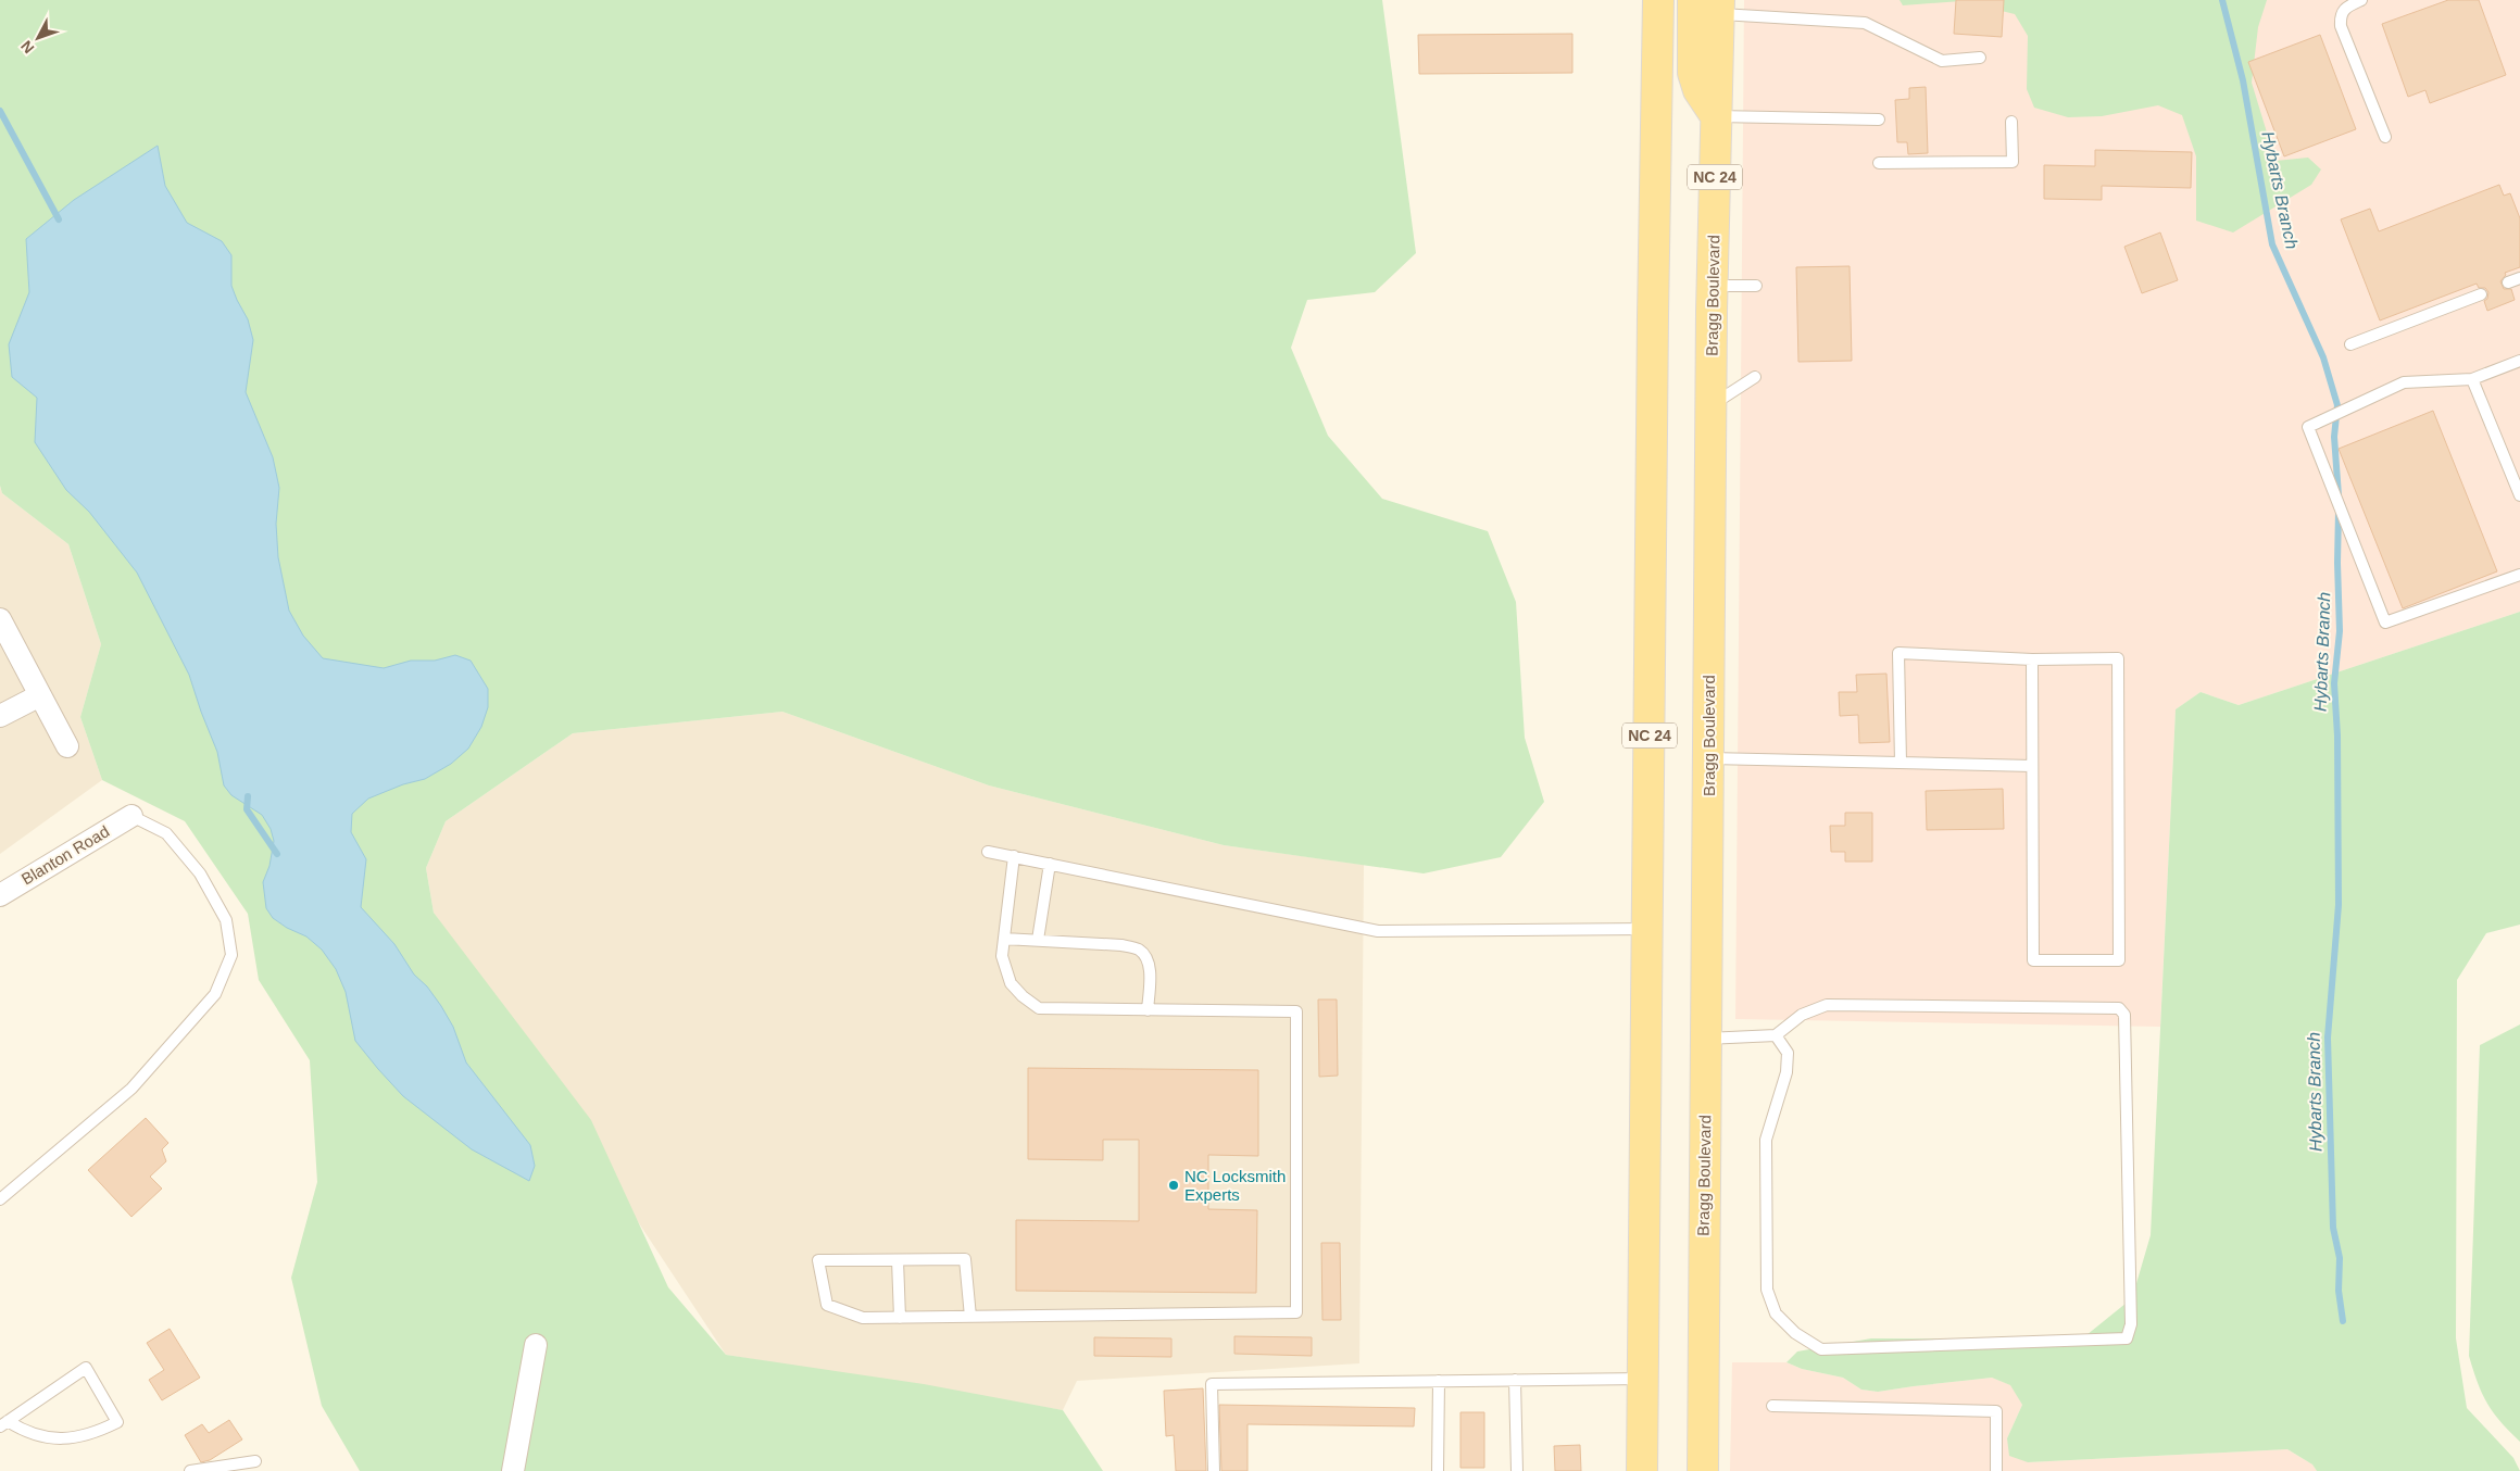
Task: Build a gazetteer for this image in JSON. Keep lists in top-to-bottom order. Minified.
{"streets":{"main road":["NC 24","Bragg Boulevard"],"street":["Blanton Road"]},"water":["Hybarts Branch"],"places":["NC Locksmith Experts"],"north":"bottom left"}
